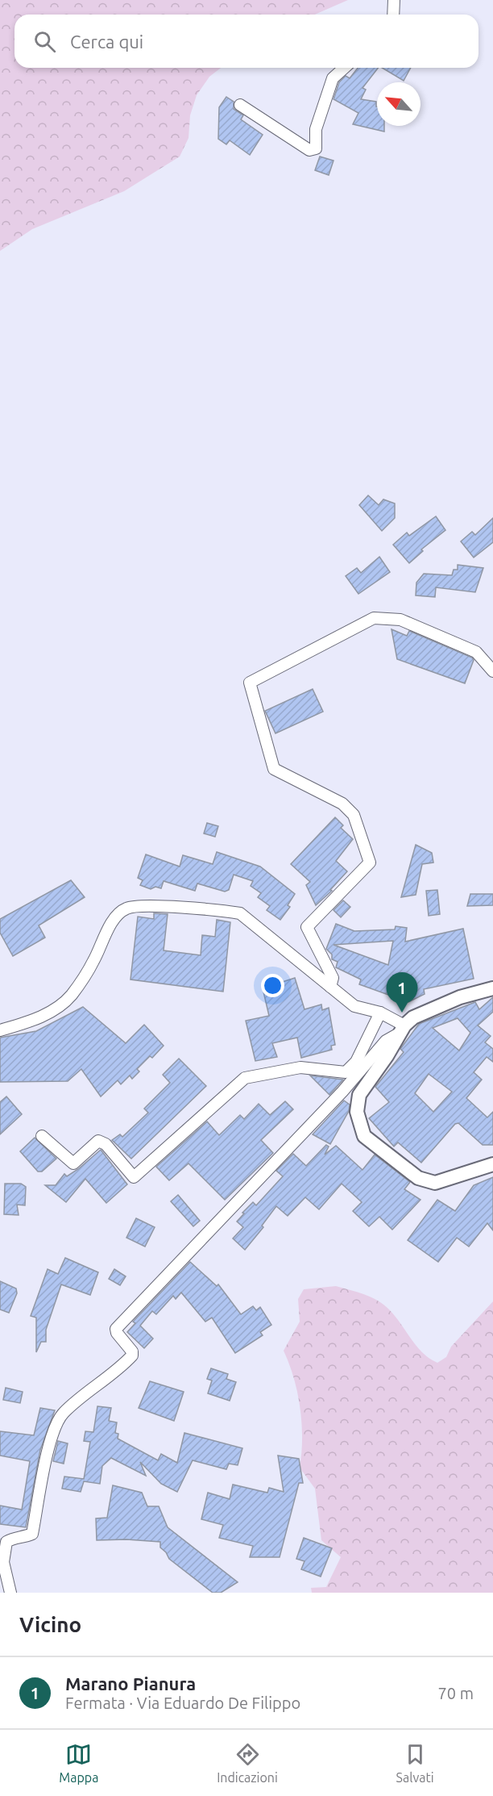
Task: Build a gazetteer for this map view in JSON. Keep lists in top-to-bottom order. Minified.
{"north":"top left","page":{"search":"Cerca qui","pins":"1","heading":"Vicino","list":[{"mark":"1","name":"Marano Pianura","note":"Fermata · Via Eduardo De Filippo","value":"70 m"}],"nav":["Mappa","Indicazioni","Salvati"]}}
